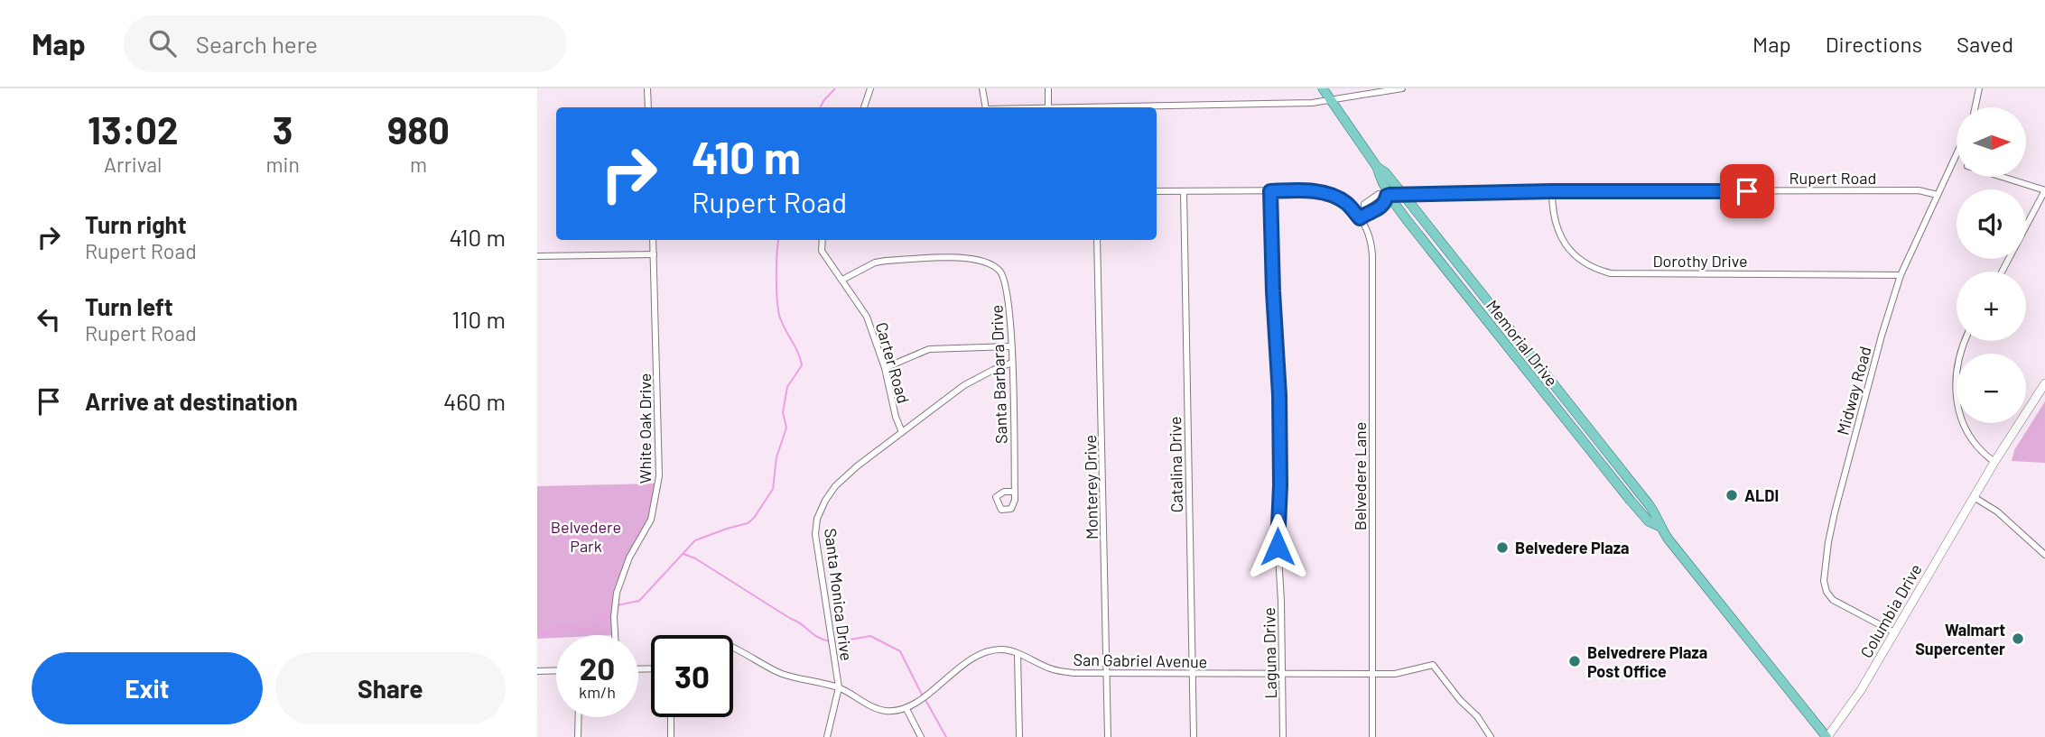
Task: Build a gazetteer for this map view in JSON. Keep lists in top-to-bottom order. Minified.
{"streets":{"main road":["Memorial Drive","Columbia Drive"],"street":["Rupert Road","Dorothy Drive","Carter Road","Santa Barbara Drive","Midway Road","White Oak Drive","Catalina Drive","Belvedere Lane","Monterey Drive","Santa Monica Drive","Laguna Drive","San Gabriel Avenue"]},"crossings":[["Rupert Road","Dorothy Drive"],["Rupert Road","Memorial Drive"],["Rupert Road","Midway Road"],["Rupert Road","Belvedere Lane"],["Dorothy Drive","Midway Road"],["Memorial Drive","Columbia Drive"],["Carter Road","Santa Barbara Drive"],["Carter Road","Santa Monica Drive"],["Santa Barbara Drive","Santa Monica Drive"],["Midway Road","Columbia Drive"],["Catalina Drive","San Gabriel Avenue"],["Belvedere Lane","San Gabriel Avenue"],["Monterey Drive","San Gabriel Avenue"],["Laguna Drive","San Gabriel Avenue"]],"parks":["Belvedere Park"],"places":["ALDI","Belvedere Plaza","Walmart Supercenter","Belvedrere Plaza Post Office"],"north":"right","page":{"header":"Map","search":"Search here","nav":["Map","Directions","Saved"],"eta":["13:02","Arrival","3","min","980","m"],"map_buttons":["+","−"],"turn":["410 m","Rupert Road"],"list":[{"name":"Turn right","note":"Rupert Road","value":"410 m"},{"name":"Turn left","note":"Rupert Road","value":"110 m"},{"name":"Arrive at destination","value":"460 m"}],"speed":"20 km/h","limit":"30","buttons":["Exit","Share"]}}
